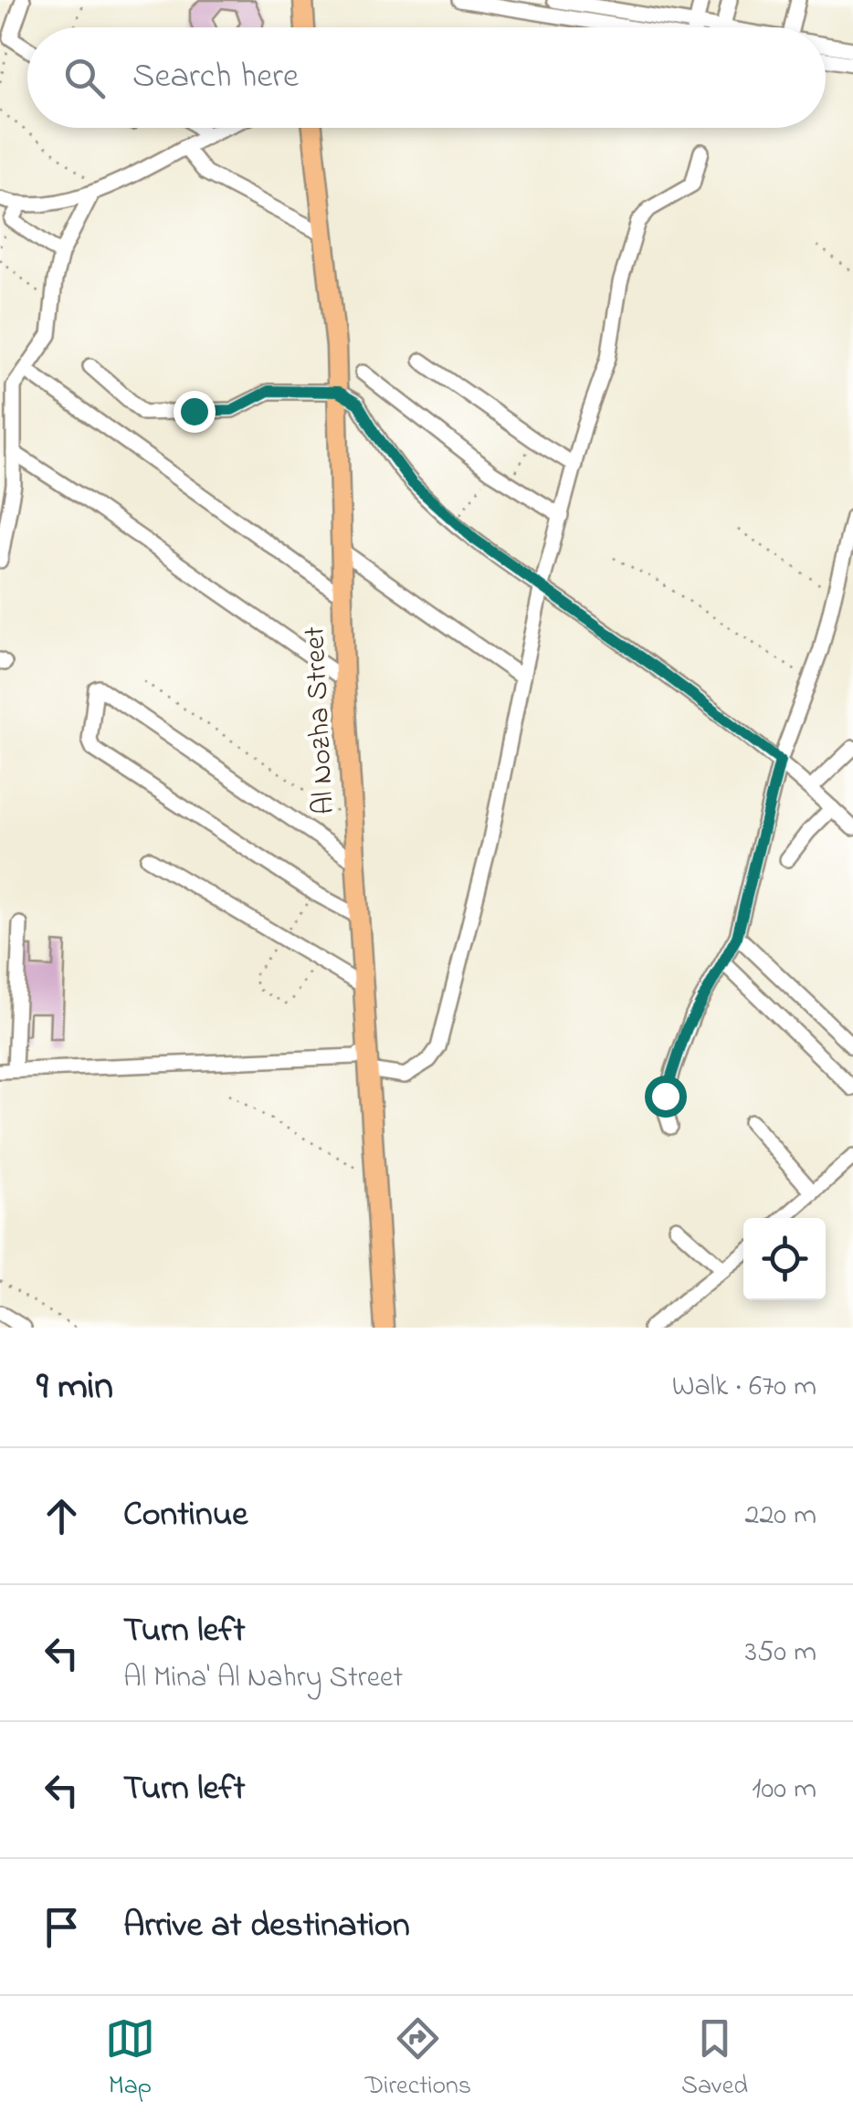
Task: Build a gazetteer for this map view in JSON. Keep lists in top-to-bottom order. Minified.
{"streets":{"main road":["Al Nozha Street"]},"page":{"search":"Search here","heading":["9 min","Walk · 670 m"],"list":[["Continue","220 m"],["Turn left","Al Mina' Al Nahry Street","350 m"],["Turn left","100 m"],"Arrive at destination"],"nav":["Map","Directions","Saved"]}}
